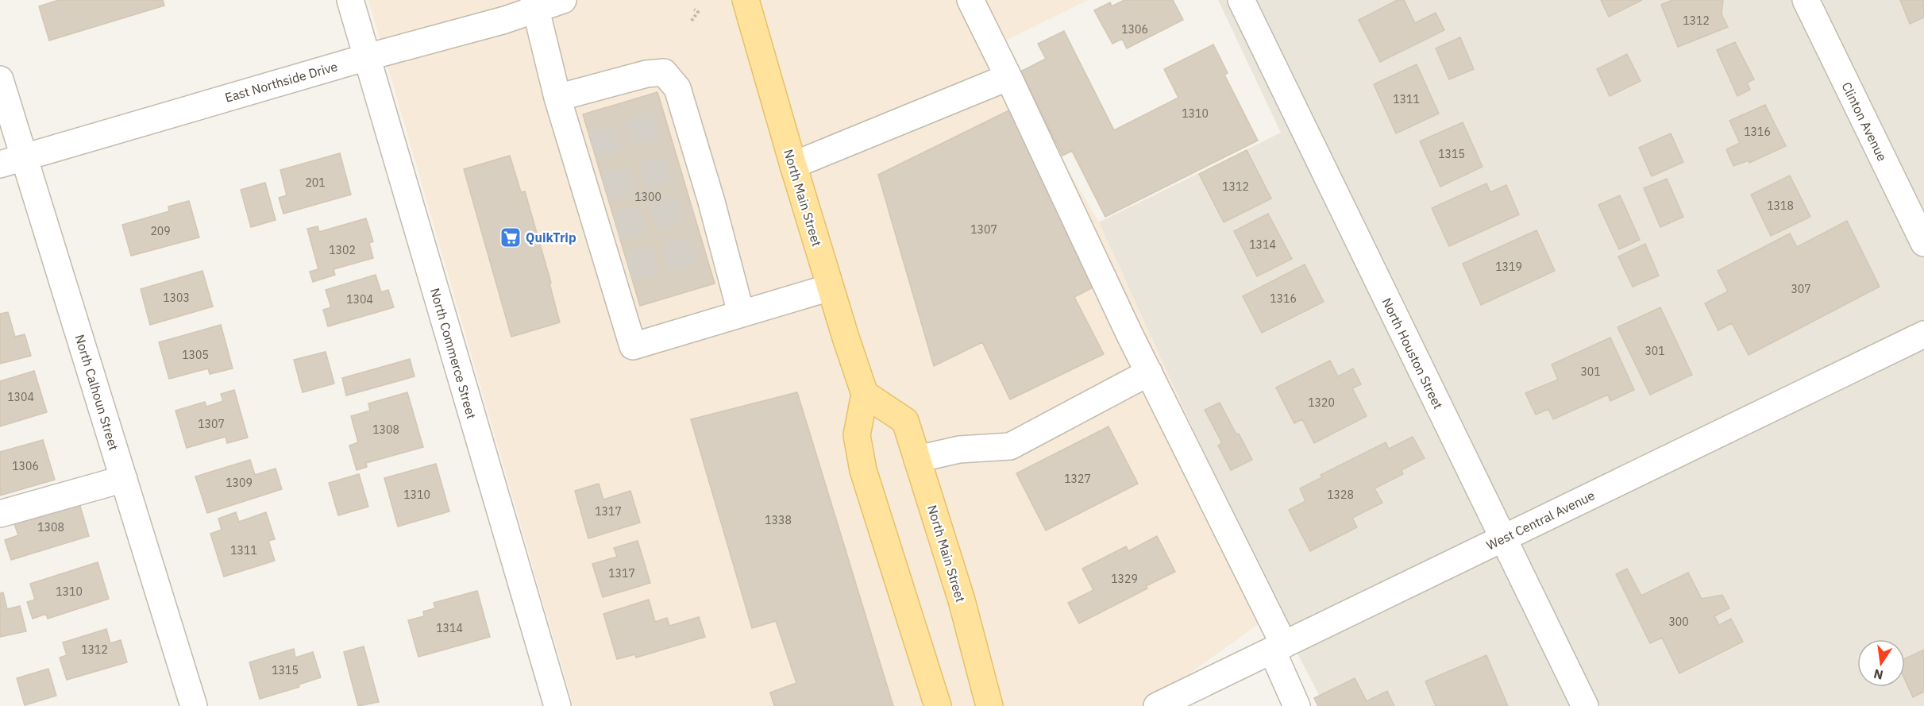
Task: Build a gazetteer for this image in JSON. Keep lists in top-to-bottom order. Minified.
{"streets":{"main road":["North Main Street"],"street":["East Northside Drive","Clinton Avenue","North Commerce Street","North Houston Street","North Calhoun Street","West Central Avenue"]},"crossings":[["East Northside Drive","North Commerce Street"],["East Northside Drive","North Calhoun Street"],["North Houston Street","West Central Avenue"]],"places":{"supermarket":["QuikTrip"]},"house_numbers":["1312","1306","1311","1310","1316","1315","201","1312","1300","1318","1307","209","1314","1302","1319","307","1303","1316","1304","301","1305","301","1304","1320","1307","1308","1306","1327","1309","1310","1328","1317","1338","1308","1311","1317","1329","1310","300","1314","1312","1315"],"north":"bottom"}
